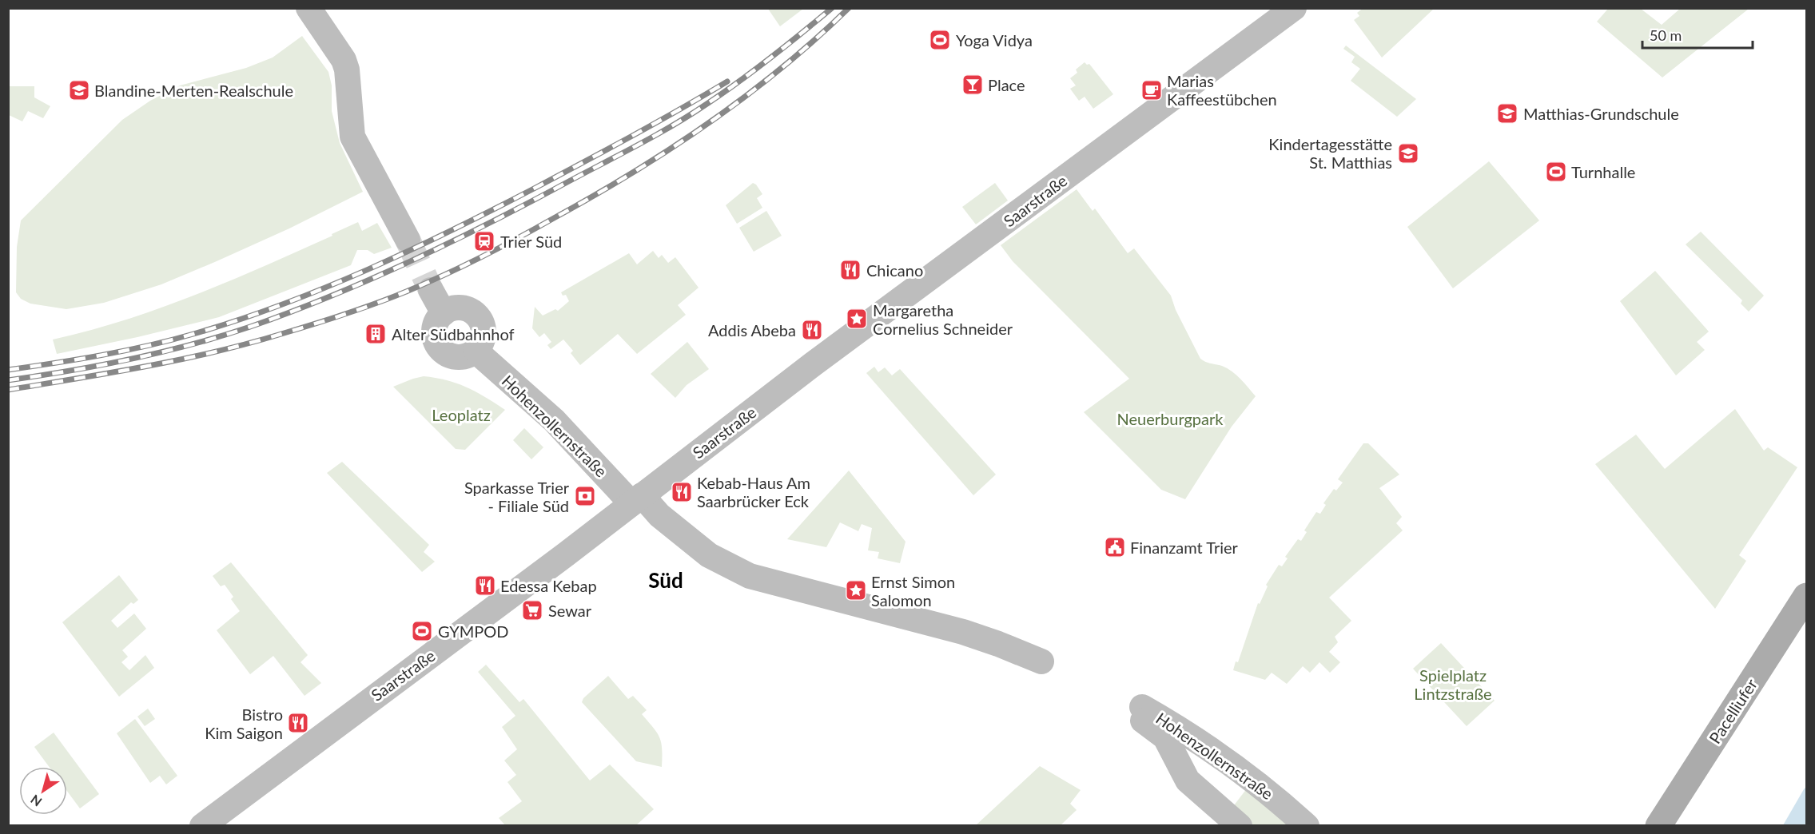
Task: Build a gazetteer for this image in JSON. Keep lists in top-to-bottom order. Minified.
{"streets":{"main road":["Pacelliufer"],"street":["Saarstraße","Hohenzollernstraße"]},"crossings":[["Saarstraße","Hohenzollernstraße"]],"districts":["Süd"],"parks":["Leoplatz","Neuerburgpark","Spielplatz Lintzstraße"],"places":{"sports":["Yoga Vidya","Turnhalle","GYMPOD"],"bar":["Place"],"school or university":["Blandine-Merten-Realschule","Matthias-Grundschule","Kindertagesstätte St. Matthias"],"cafe":["Marias Kaffeestübchen"],"station":["Trier Süd"],"restaurant":["Chicano","Addis Abeba","Kebab-Haus Am Saarbrücker Eck","Edessa Kebap","Bistro Kim Saigon"],"place":["Margaretha Cornelius Schneider","Ernst Simon Salomon"],"building":["Alter Südbahnhof"],"bank":["Sparkasse Trier - Filiale Süd"],"public building":["Finanzamt Trier"],"supermarket":["Sewar"]},"scale_bar":"50 m","north":"bottom left"}
